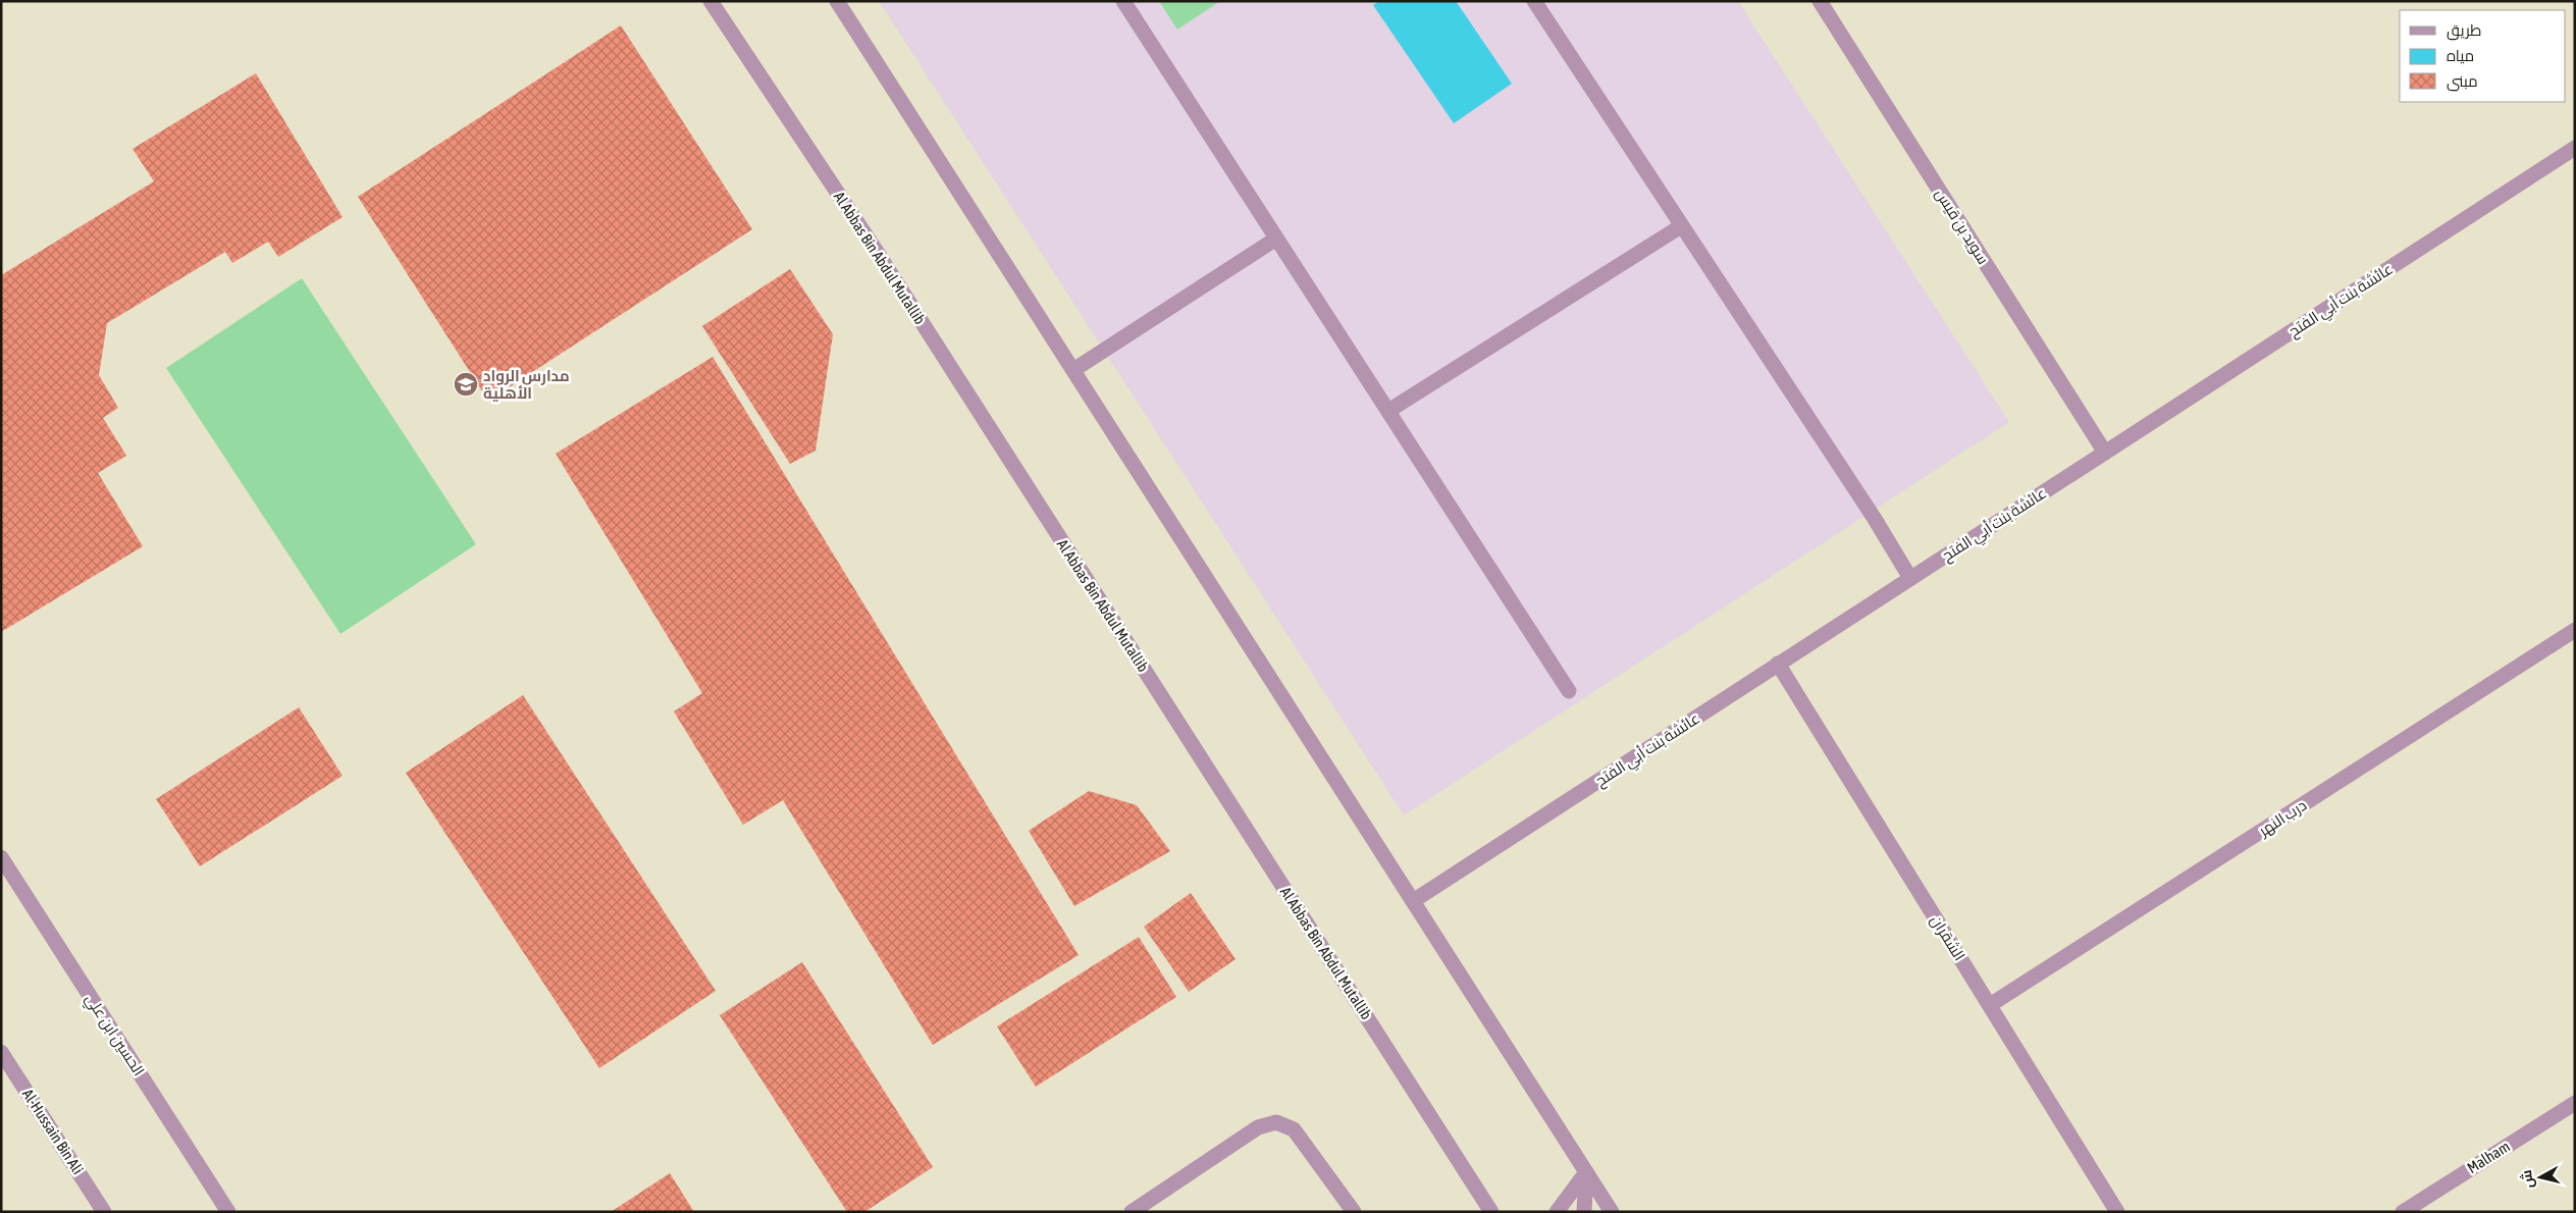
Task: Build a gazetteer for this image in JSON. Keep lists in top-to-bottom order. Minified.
{"streets":{"street":["سويد بن قيس","Al Abbas Bin Abdul Mutallib","عائشة بنت أبي الفتح","درب النهر","الشقران","الحسين ابن علي","Al-Hussain Bin Ali","Malham"]},"crossings":[["سويد بن قيس","عائشة بنت أبي الفتح"],["عائشة بنت أبي الفتح","الشقران"],["درب النهر","الشقران"]],"places":{"school or university":["مدارس الرواد الأهلية"]},"legend":["طريق","مياه","مبنى"],"north":"left"}
